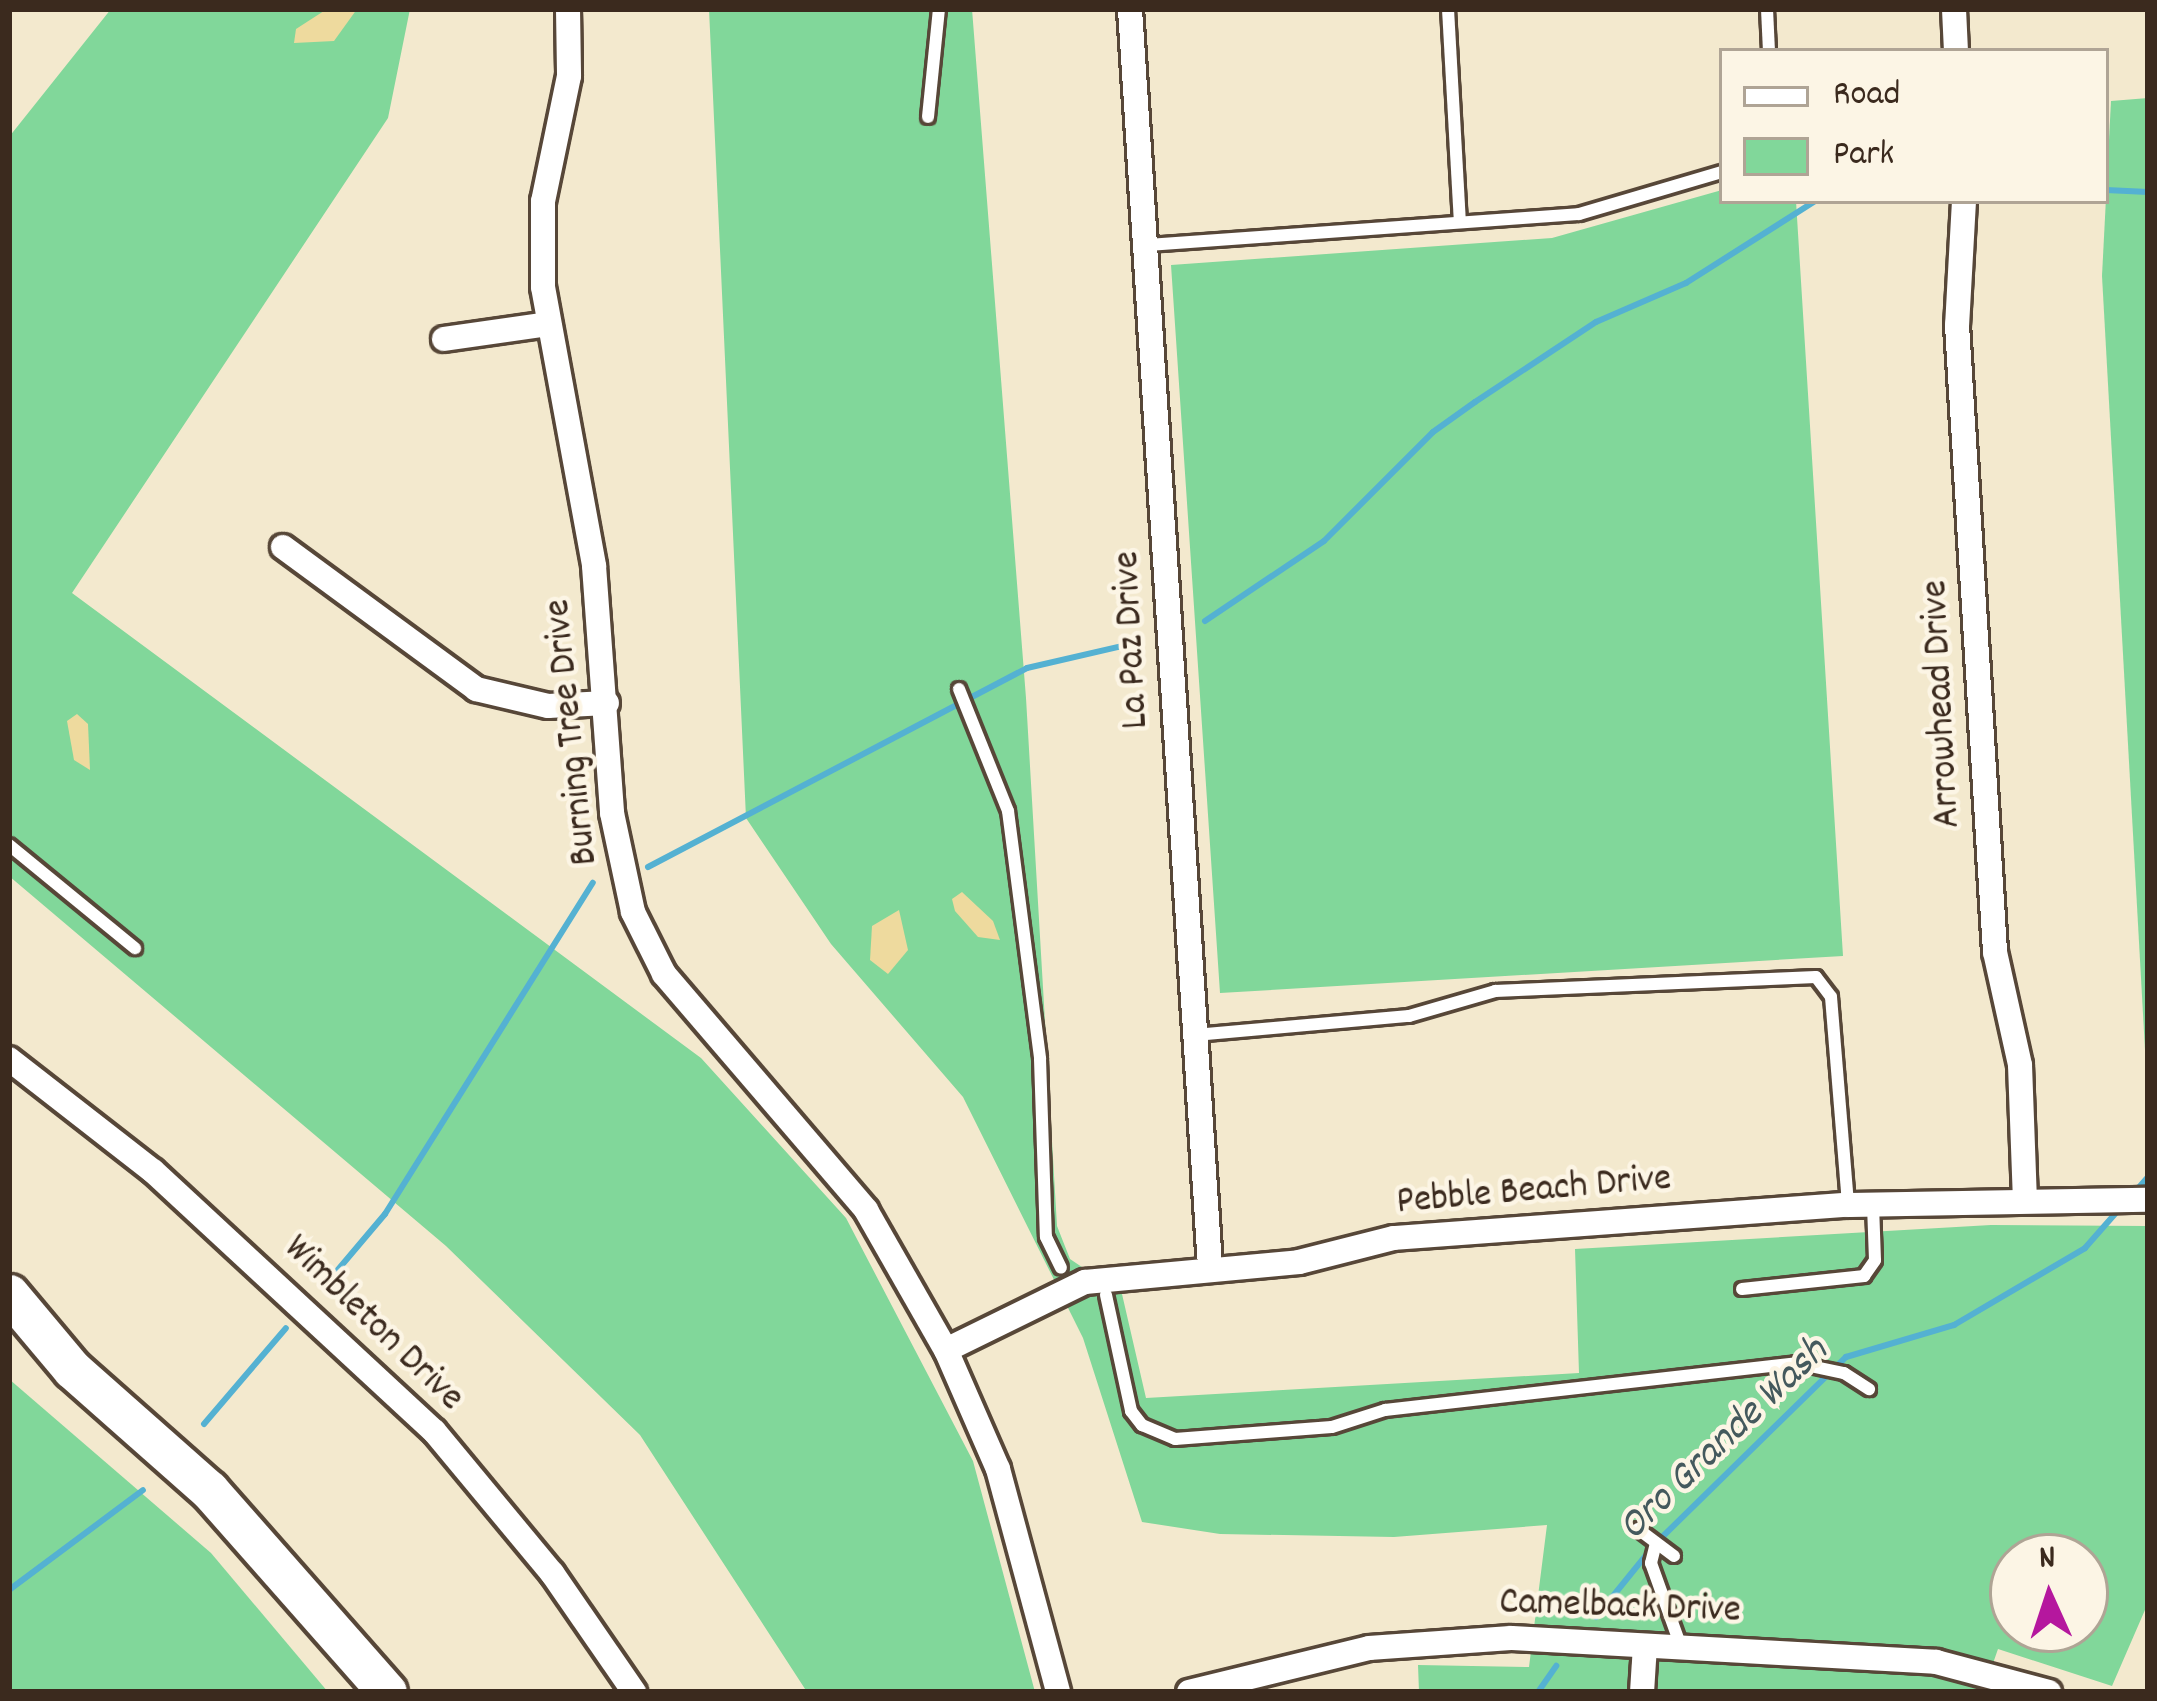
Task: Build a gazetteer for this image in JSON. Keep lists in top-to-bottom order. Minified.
{"streets":{"street":["La Paz Drive","Arrowhead Drive","Burning Tree Drive","Pebble Beach Drive","Wimbleton Drive","Camelback Drive"]},"crossings":[["La Paz Drive","Pebble Beach Drive"],["Arrowhead Drive","Pebble Beach Drive"],["Burning Tree Drive","Pebble Beach Drive"]],"water":["Oro Grande Wash"],"legend":["Road","Park"],"north":"top"}
